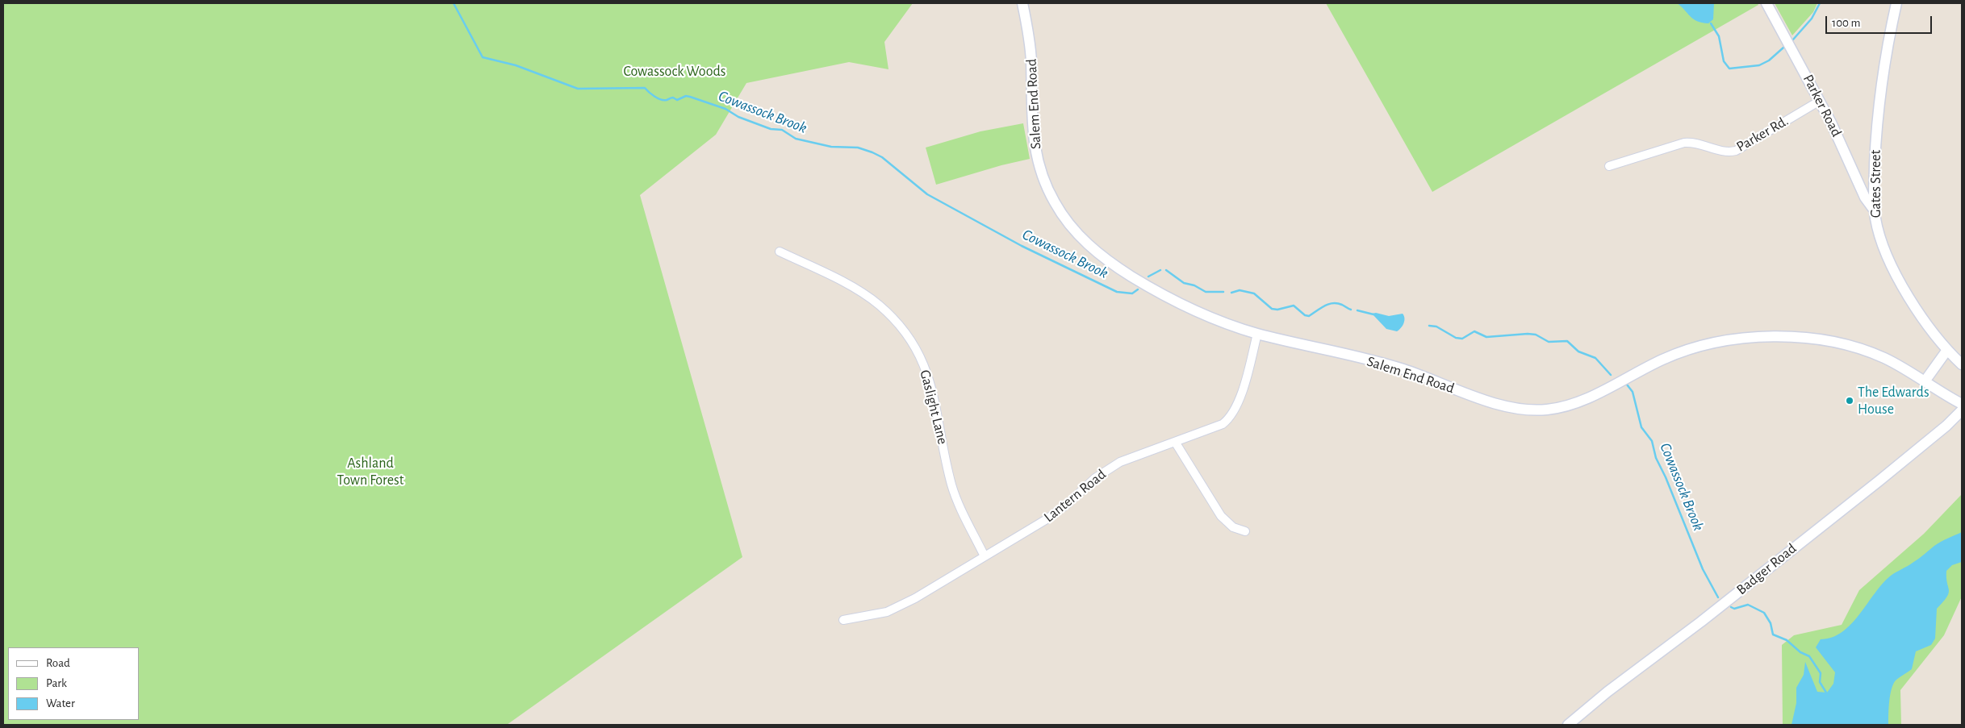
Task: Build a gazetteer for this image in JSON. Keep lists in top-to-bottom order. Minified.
{"streets":{"street":["Salem End Road","Parker Road","Parker Rd.","Gates Street","Gaslight Lane","Lantern Road","Badger Road"]},"crossings":[["Salem End Road","Lantern Road"],["Parker Road","Parker Rd."],["Parker Road","Gates Street"],["Gaslight Lane","Lantern Road"]],"water":["Cowassock Brook"],"parks":["Cowassock Woods","Ashland Town Forest"],"places":["The Edwards House"],"legend":["Road","Park","Water"],"scale_bar":"100 m"}
